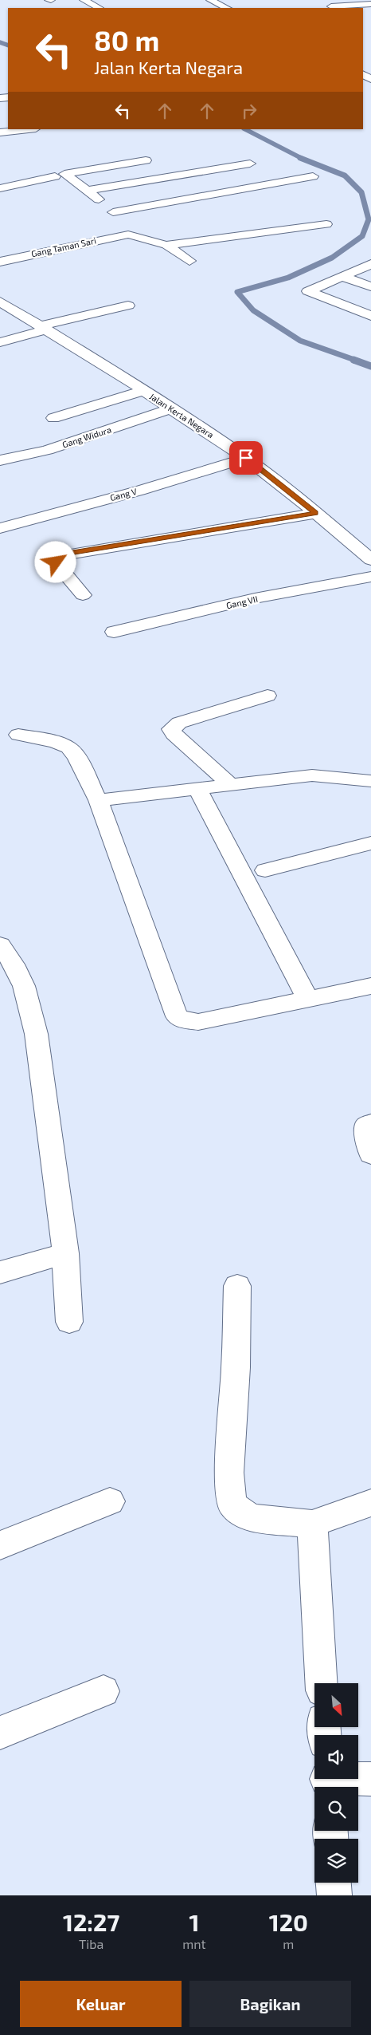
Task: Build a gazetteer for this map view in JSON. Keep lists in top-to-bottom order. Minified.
{"streets":{"street":["Gang Taman Sari","Jalan Kerta Negara","Gang Widura","Gang V","Gang VII"]},"crossings":[["Jalan Kerta Negara","Gang Widura"],["Jalan Kerta Negara","Gang V"]],"north":"bottom right","page":{"turn":["80 m","Jalan Kerta Negara"],"eta":["12:27","Tiba","1","mnt","120","m"],"buttons":["Keluar","Bagikan"]}}
